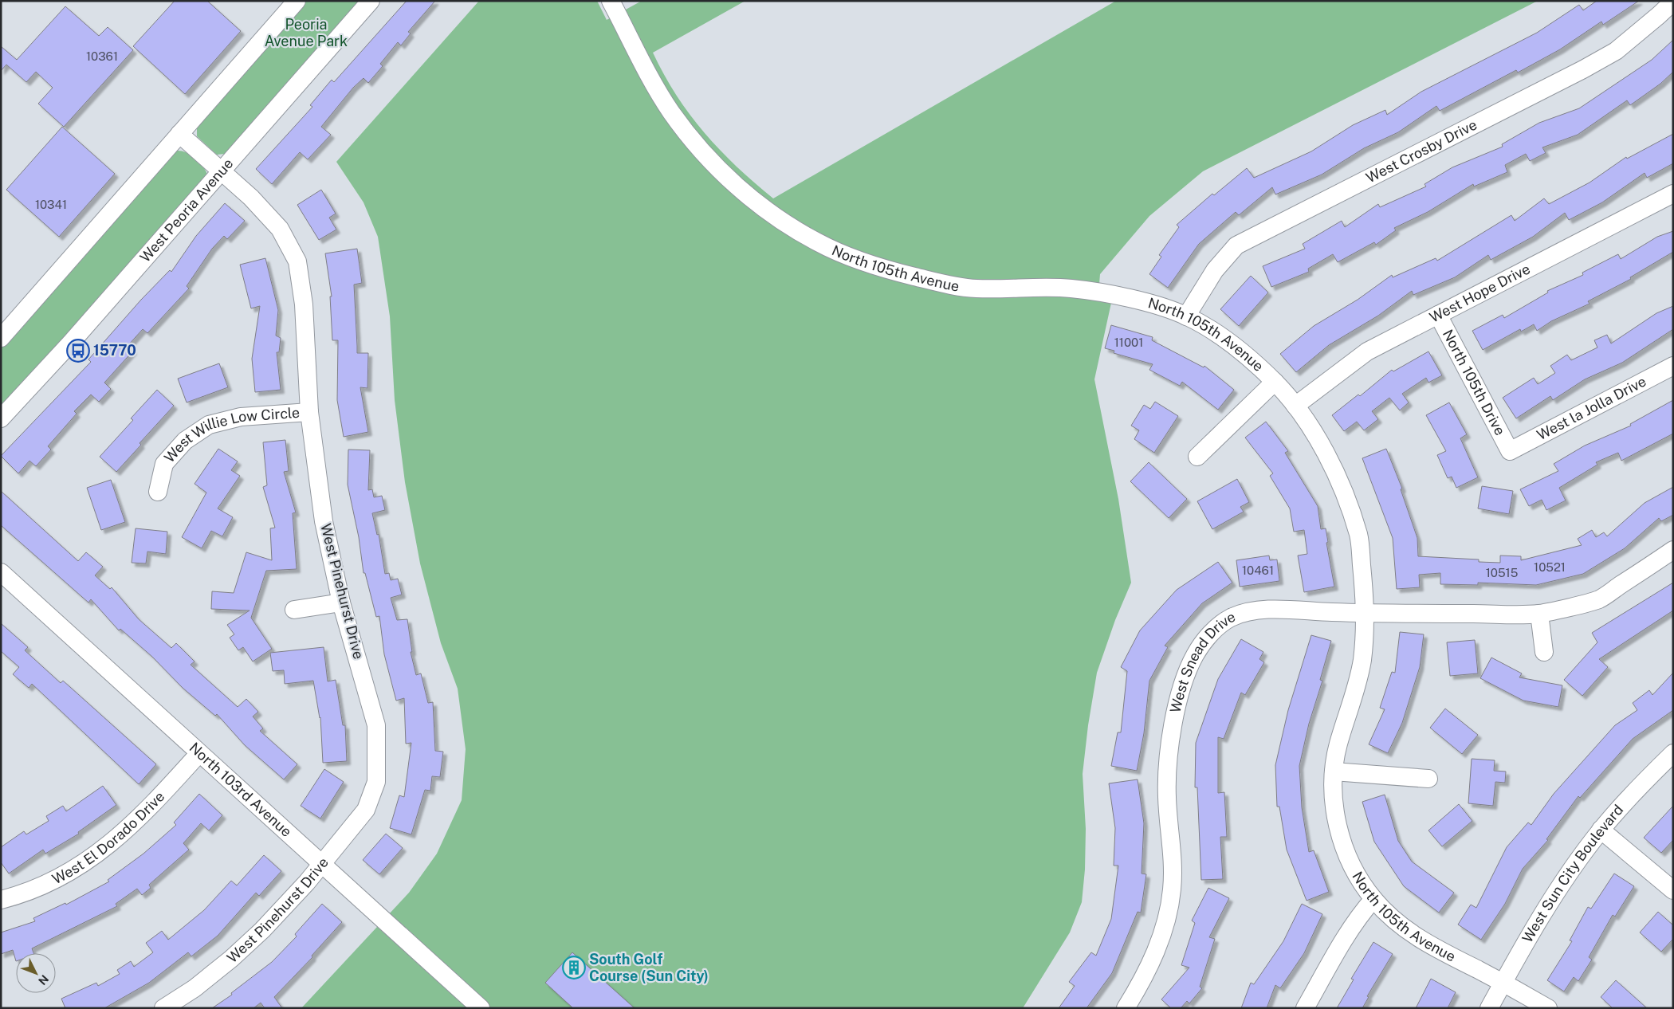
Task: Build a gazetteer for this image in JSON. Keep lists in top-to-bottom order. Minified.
{"streets":{"street":["West Crosby Drive","West Peoria Avenue","North 105th Avenue","West Hope Drive","North 105th Drive","West la Jolla Drive","West Willie Low Circle","West Pinehurst Drive","West Snead Drive","North 103rd Avenue","West El Dorado Drive","West Sun City Boulevard"]},"crossings":[["West Crosby Drive","North 105th Avenue"],["West Peoria Avenue","West Pinehurst Drive"],["North 105th Avenue","West Hope Drive"],["North 105th Avenue","West Snead Drive"],["North 105th Avenue","West Sun City Boulevard"],["West Hope Drive","North 105th Drive"],["North 105th Drive","West la Jolla Drive"],["West Willie Low Circle","West Pinehurst Drive"],["West Pinehurst Drive","North 103rd Avenue"],["North 103rd Avenue","West El Dorado Drive"]],"parks":["Peoria Avenue Park"],"places":{"bus stop":["15770"],"building":["South Golf Course (Sun City)"]},"house_numbers":["10361","10341","11001","10521","10461","10515"],"north":"bottom right"}
